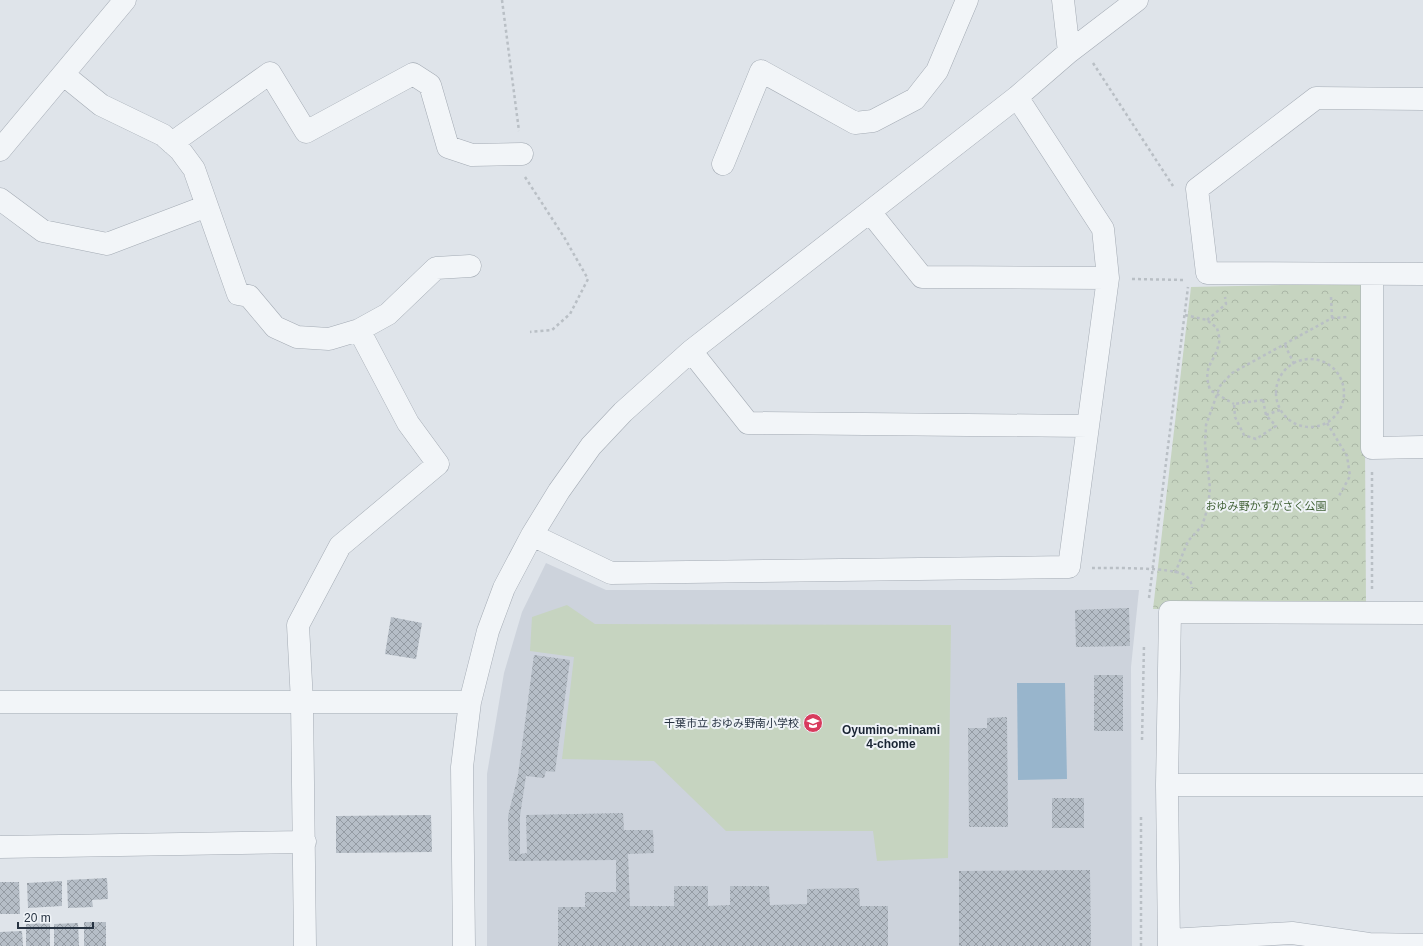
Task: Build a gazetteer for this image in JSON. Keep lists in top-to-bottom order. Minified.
{"districts":["Oyumino-minami 4-chome"],"parks":["おゆみ野かすがさく公園"],"places":{"school or university":["千葉市立 おゆみ野南小学校"]},"scale_bar":"20 m"}
